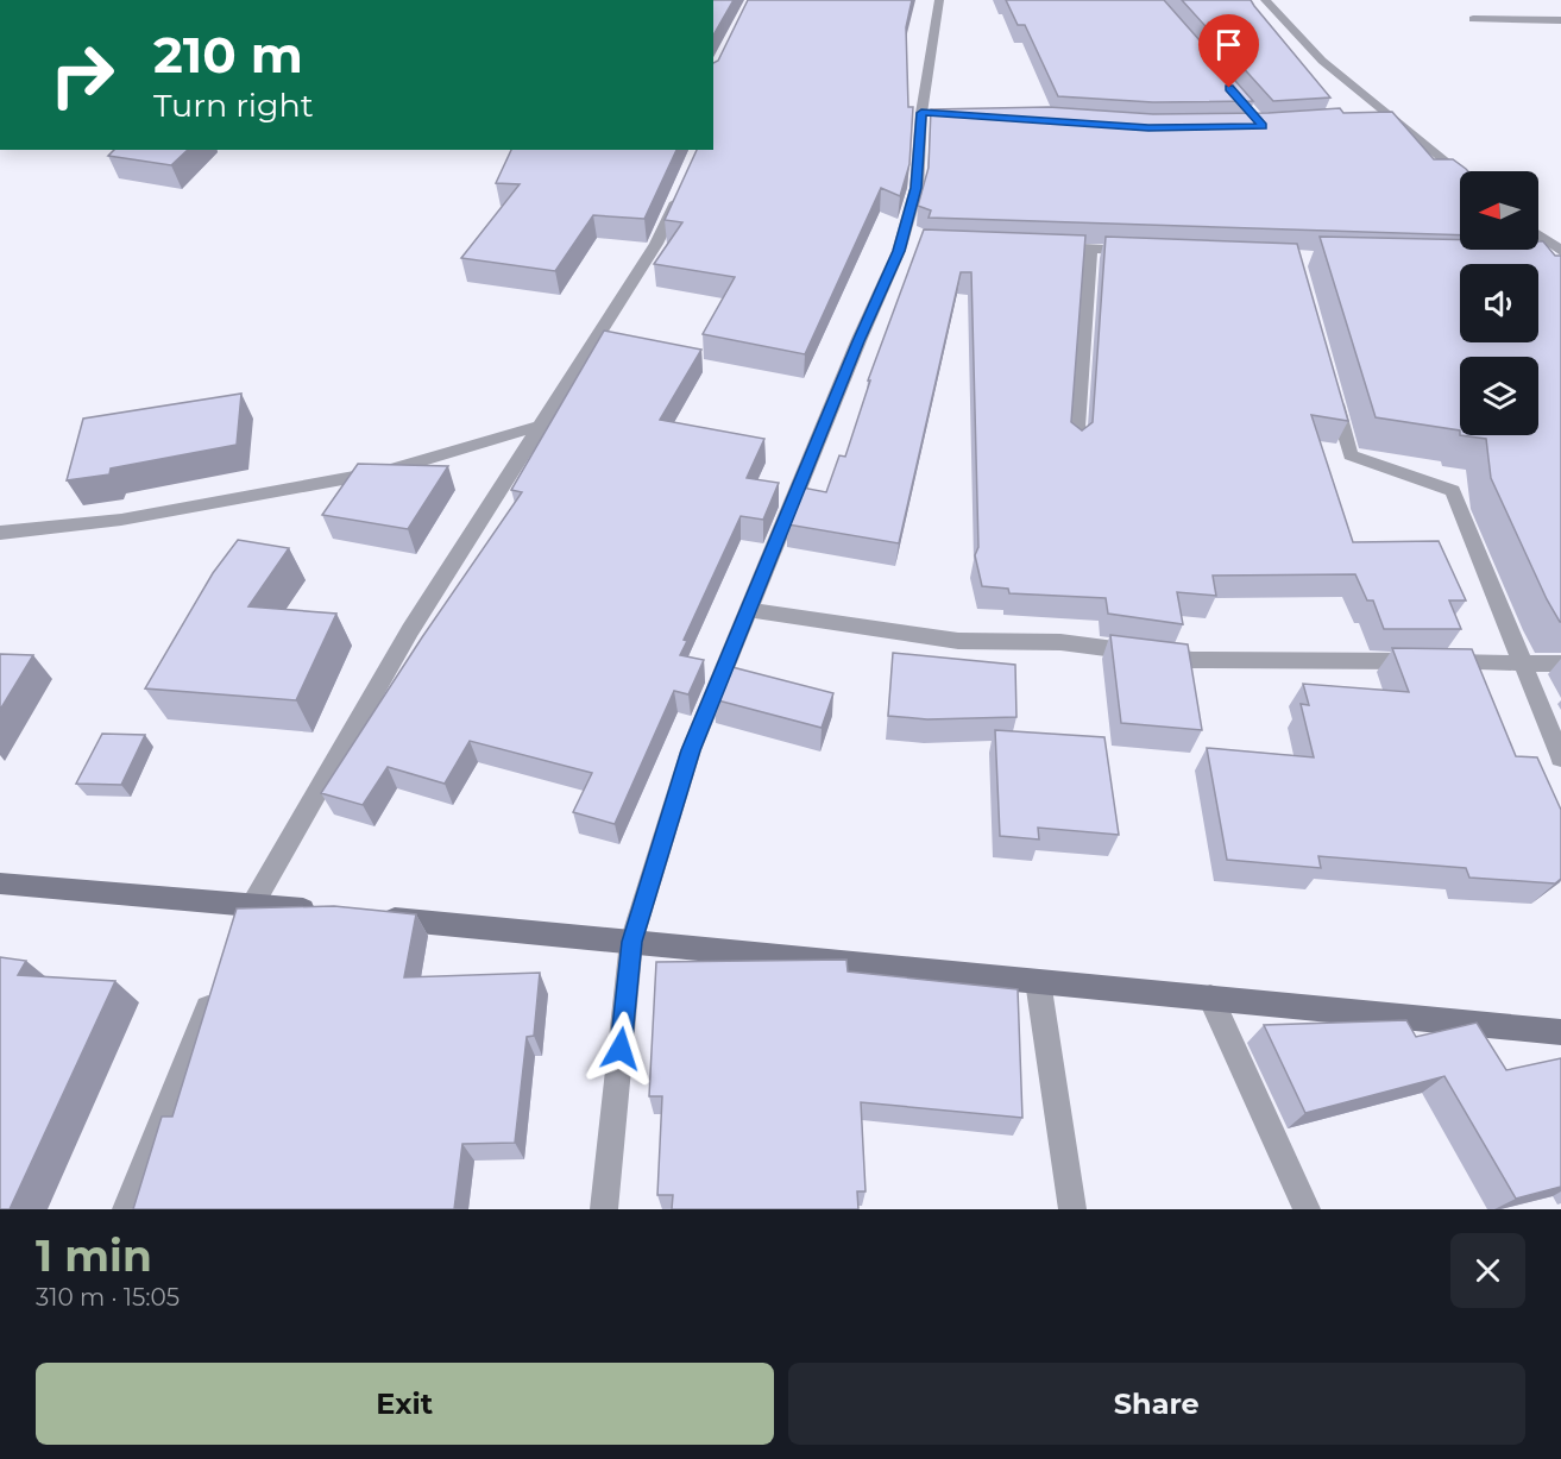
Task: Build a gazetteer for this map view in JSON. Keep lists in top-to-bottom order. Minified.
{"north":"left","page":{"turn":["210 m","Turn right"],"heading":["1 min","310 m · 15:05"],"buttons":["Exit","Share"]}}
